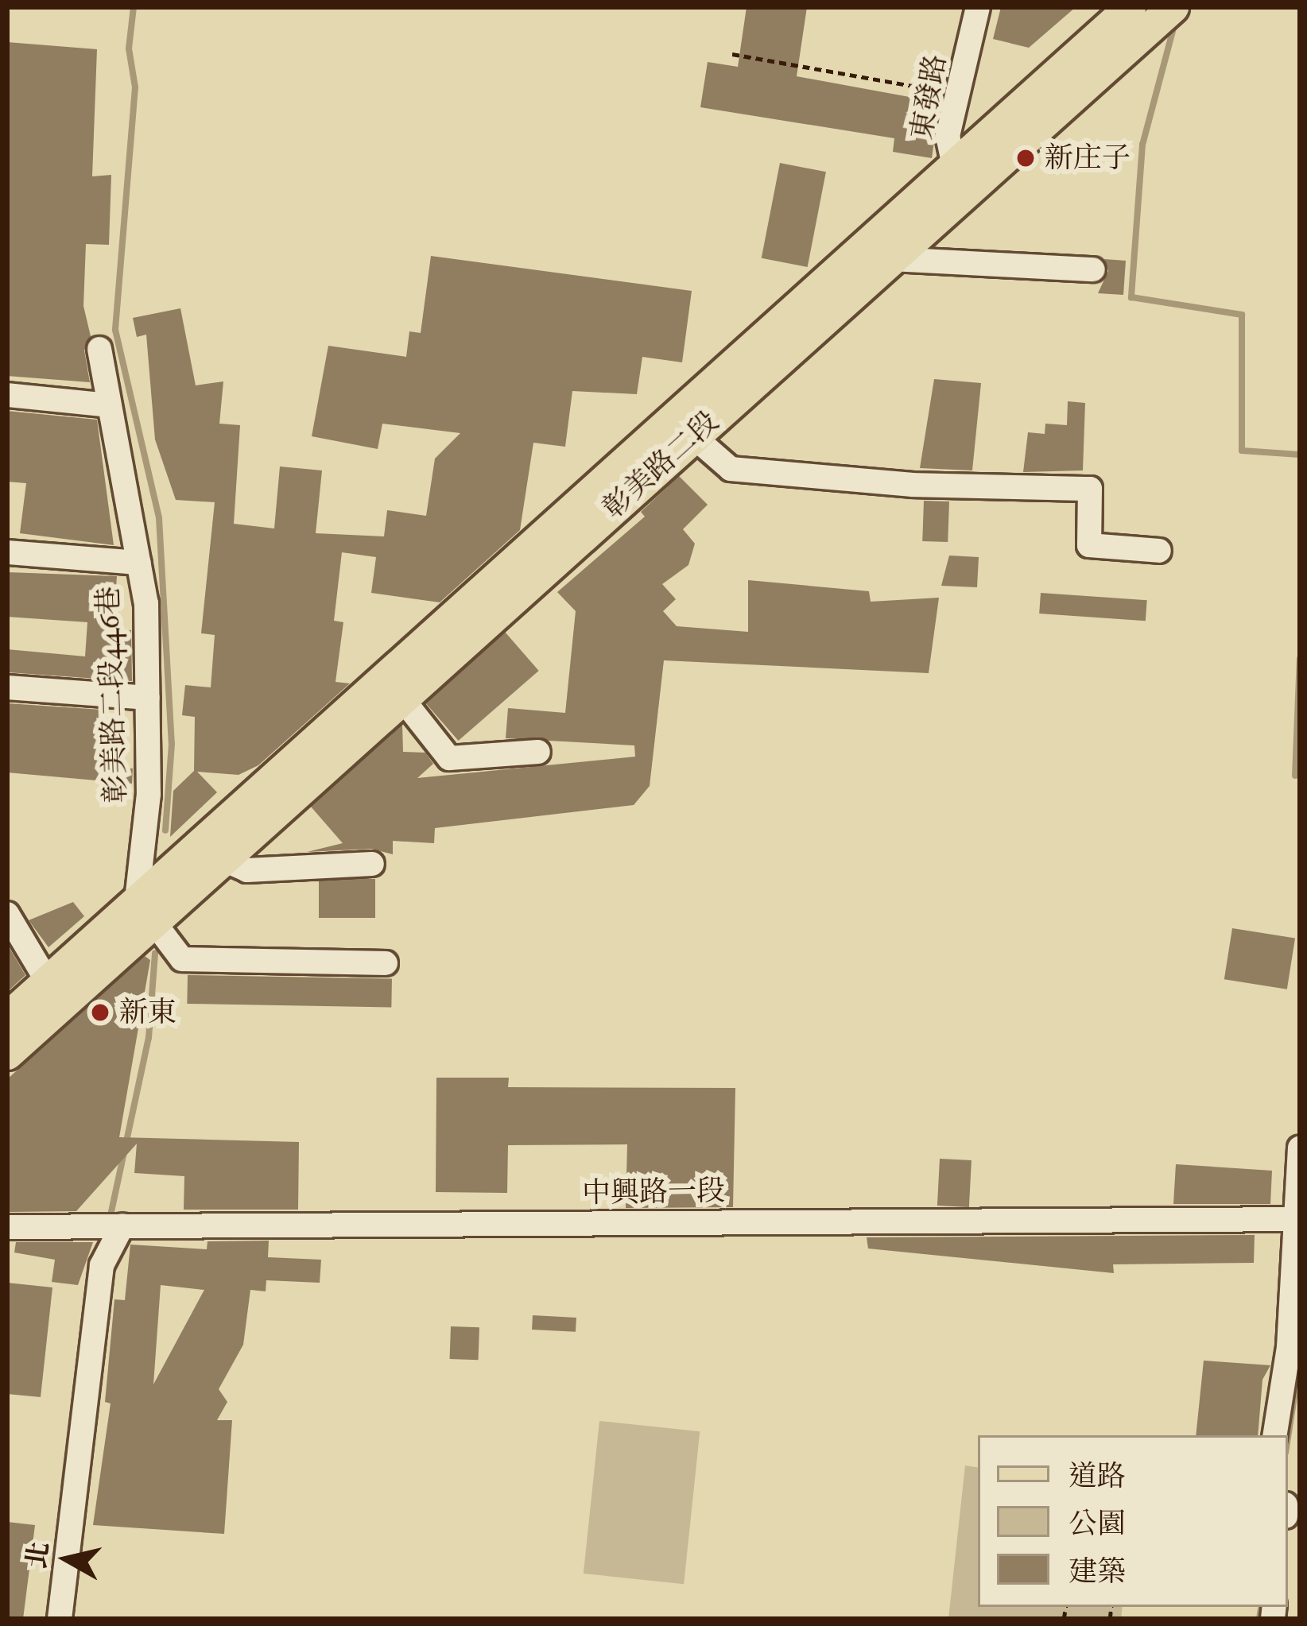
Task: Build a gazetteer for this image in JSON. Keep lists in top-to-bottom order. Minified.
{"streets":{"main road":["彰美路二段"],"street":["東發路","彰美路二段446巷","中興路一段"]},"crossings":[["東發路","彰美路二段"],["彰美路二段","彰美路二段446巷"]],"places":["新庄子","新東"],"legend":["道路","公園","建築"],"north":"left"}
